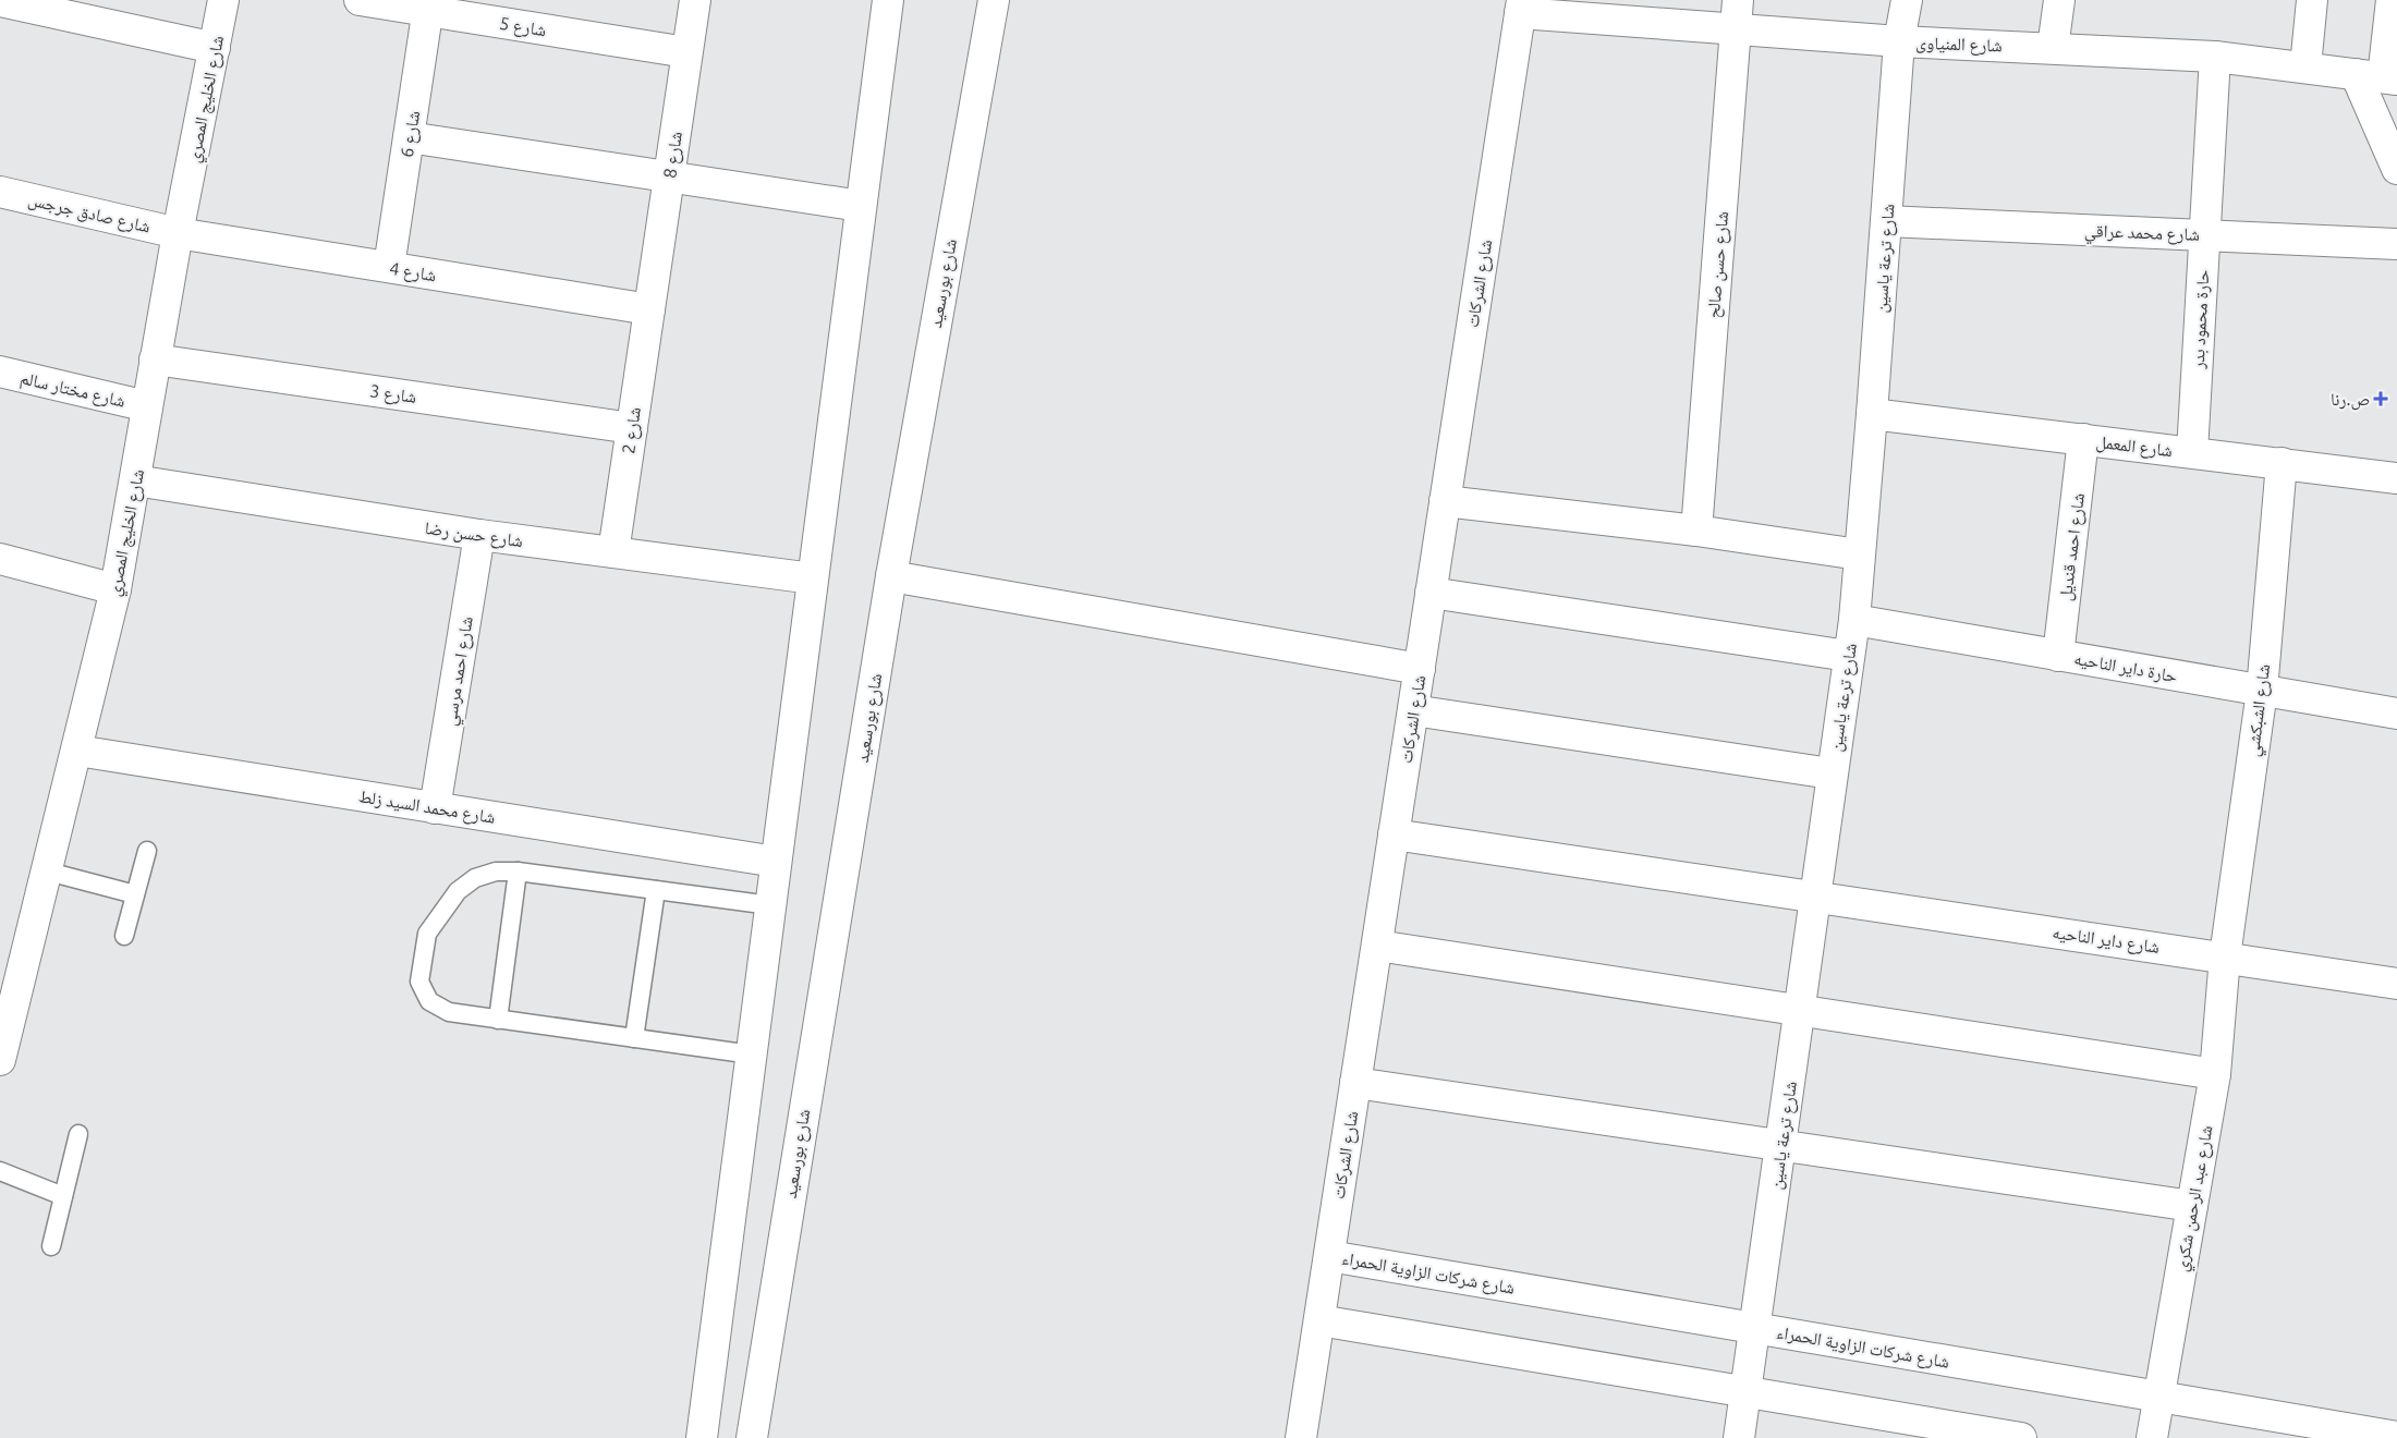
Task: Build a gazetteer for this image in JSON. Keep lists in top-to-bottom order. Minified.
{"streets":{"street":["شارع 5","شارع المنياوى","شارع الخليج المصري","شارع 6","شارع 8","شارع صادق جرجس","شارع محمد عراقي","شارع ترعة ياسين","شارع حسن صالح","شارع 4","شارع بورسعيد","شارع الشركات","حارة محمود بدر","شارع مختار سالم","شارع 3","شارع 2","شارع المعمل","شارع حسن رضا","شارع احمد قنديل","حارة داير الناحيه","شارع احمد مرسي","شارع الشبكشي","شارع محمد السيد زلط","شارع داير الناحيه","شارع عبد الرحمن شكري","شارع شركات الزاوية الحمراء"]},"crossings":[["شارع 5","شارع 6"],["شارع 5","شارع 8"],["شارع المنياوى","شارع ترعة ياسين"],["شارع المنياوى","شارع حسن صالح"],["شارع المنياوى","شارع الشركات"],["شارع المنياوى","حارة محمود بدر"],["شارع الخليج المصري","شارع صادق جرجس"],["شارع الخليج المصري","شارع 4"],["شارع الخليج المصري","شارع مختار سالم"],["شارع الخليج المصري","شارع 3"],["شارع الخليج المصري","شارع حسن رضا"],["شارع الخليج المصري","شارع محمد السيد زلط"],["شارع 6","شارع 4"],["شارع 8","شارع 4"],["شارع 8","شارع 2"],["شارع صادق جرجس","شارع 4"],["شارع محمد عراقي","شارع ترعة ياسين"],["شارع محمد عراقي","حارة محمود بدر"],["شارع ترعة ياسين","شارع المعمل"],["شارع ترعة ياسين","حارة داير الناحيه"],["شارع ترعة ياسين","شارع داير الناحيه"],["شارع ترعة ياسين","شارع شركات الزاوية الحمراء"],["شارع 4","شارع 2"],["شارع الشركات","شارع داير الناحيه"],["شارع الشركات","شارع شركات الزاوية الحمراء"],["حارة محمود بدر","شارع المعمل"],["شارع 3","شارع 2"],["شارع 2","شارع حسن رضا"],["شارع المعمل","شارع احمد قنديل"],["شارع المعمل","شارع الشبكشي"],["شارع حسن رضا","شارع احمد مرسي"],["شارع احمد قنديل","حارة داير الناحيه"],["حارة داير الناحيه","شارع الشبكشي"],["شارع احمد مرسي","شارع محمد السيد زلط"],["شارع الشبكشي","شارع داير الناحيه"],["شارع الشبكشي","شارع عبد الرحمن شكري"],["شارع داير الناحيه","شارع عبد الرحمن شكري"],["شارع عبد الرحمن شكري","شارع شركات الزاوية الحمراء"]],"places":{"health":["ص.رنا"]}}
